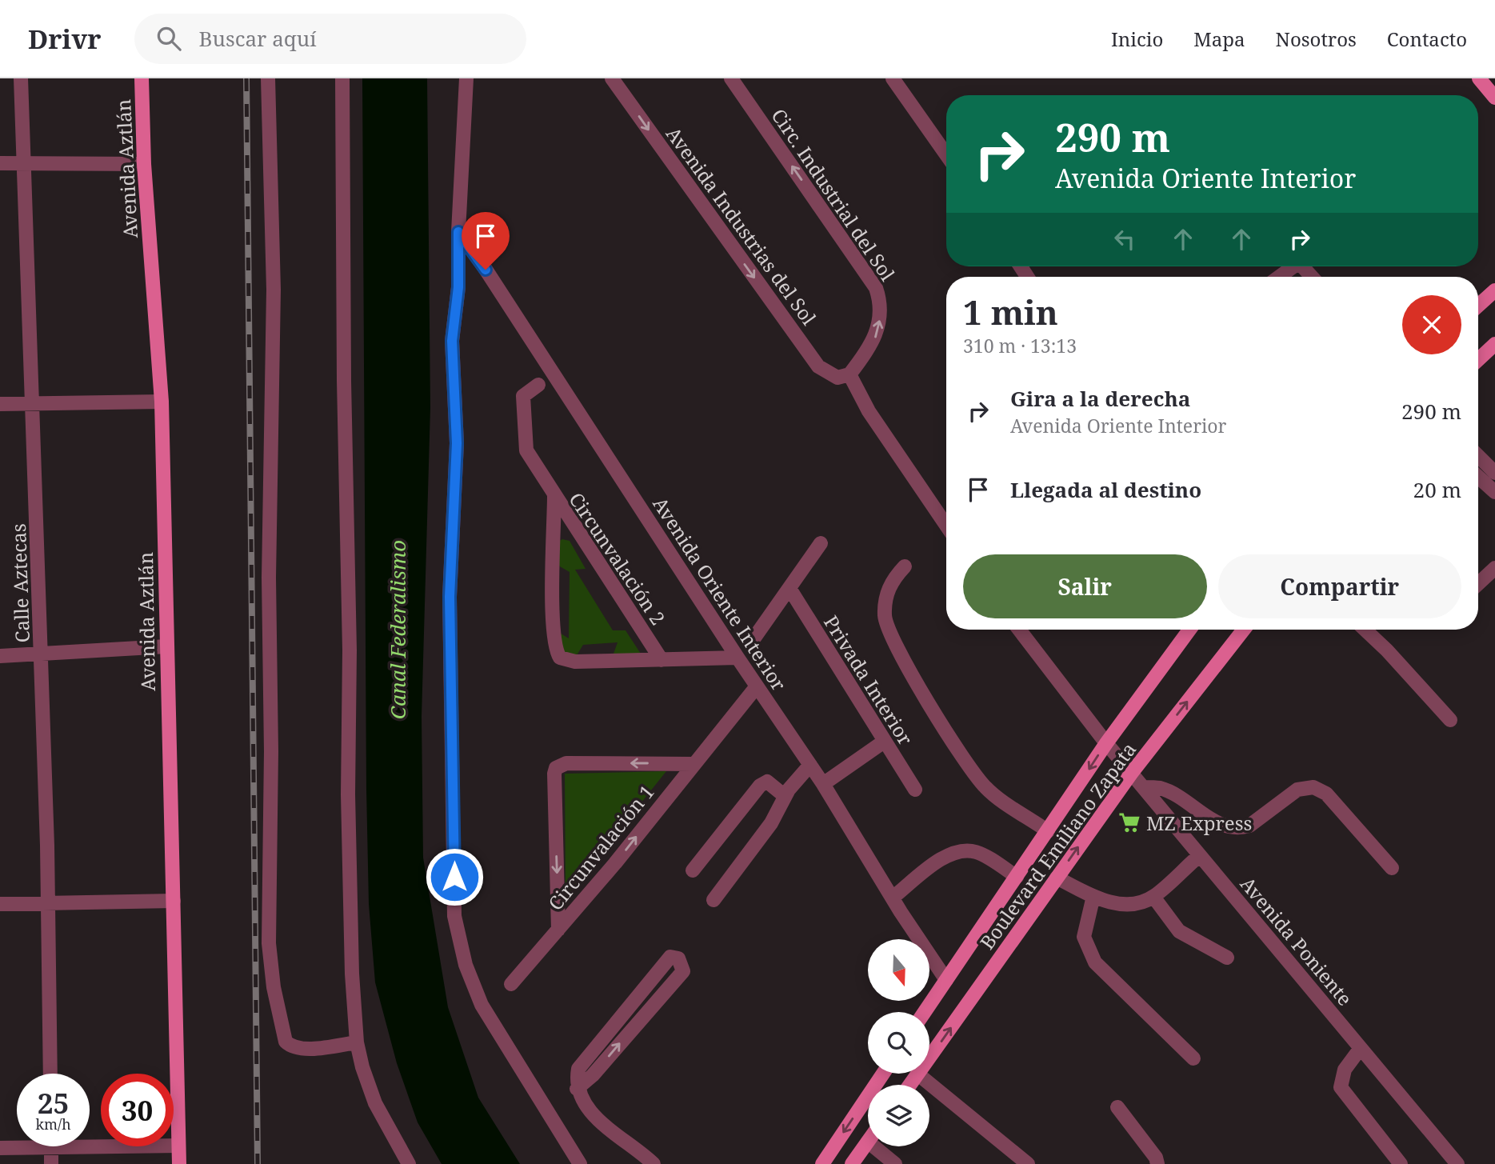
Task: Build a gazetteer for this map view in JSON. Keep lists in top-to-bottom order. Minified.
{"streets":{"main road":["Avenida Aztlán","Boulevard Emiliano Zapata"],"street":["Circ. Industrial del Sol","Avenida Industrias del Sol","Circunvalación 2","Calle Aztecas","Avenida Oriente Interior","Privada Interior","Circunvalación 1","Avenida Poniente"]},"crossings":[["Circ. Industrial del Sol","Avenida Industrias del Sol"],["Circunvalación 2","Avenida Oriente Interior"],["Avenida Oriente Interior","Boulevard Emiliano Zapata"],["Avenida Oriente Interior","Circunvalación 1"],["Boulevard Emiliano Zapata","Avenida Poniente"]],"one_way":["Circ. Industrial del Sol","Avenida Industrias del Sol"],"water":["Canal Federalismo"],"places":{"supermarket":["MZ Express"]},"north":"bottom","page":{"header":"Drivr","search":"Buscar aquí","nav":["Inicio","Mapa","Nosotros","Contacto"],"turn":["290 m","Avenida Oriente Interior"],"heading":["1 min","310 m · 13:13"],"list":[{"name":"Gira a la derecha","note":"Avenida Oriente Interior","value":"290 m"},{"name":"Llegada al destino","value":"20 m"}],"buttons":["Salir","Compartir"],"speed":"25 km/h","limit":"30"}}
